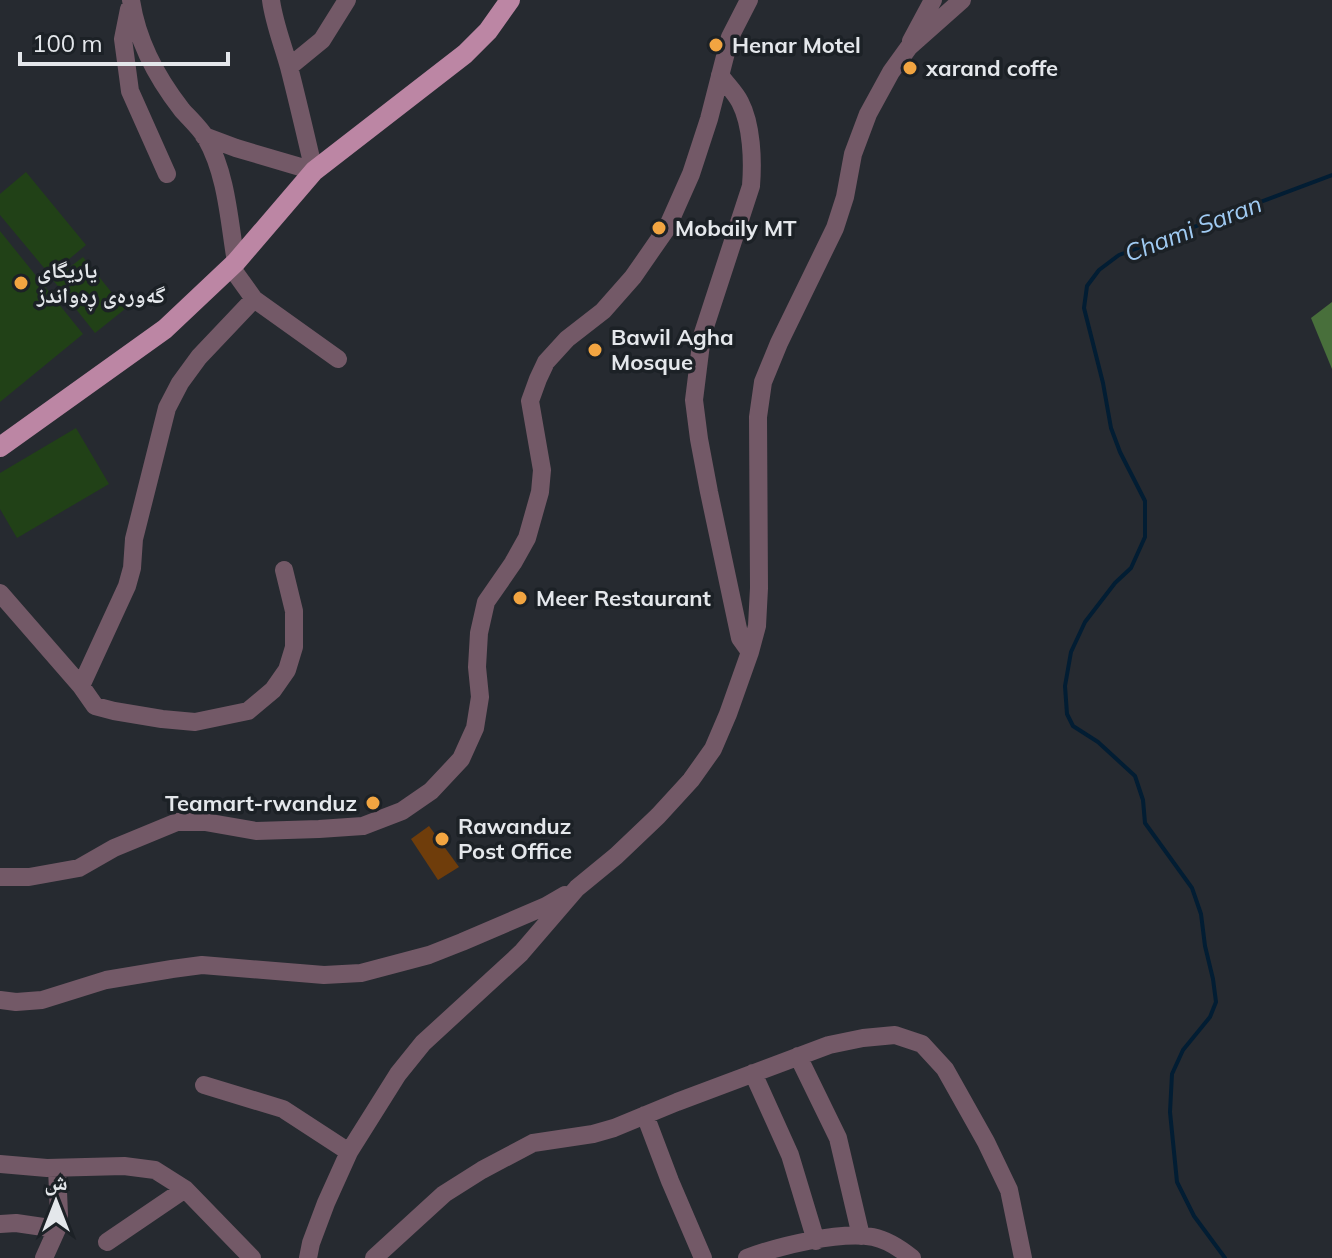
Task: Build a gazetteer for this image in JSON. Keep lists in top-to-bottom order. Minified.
{"water":["Chami Saran"],"places":["Henar Motel","xarand coffe","Mobaily MT","یاریگای گەورەی ڕەواندز","Bawil Agha Mosque","Meer Restaurant","Teamart-rwanduz","Rawanduz Post Office"],"scale_bar":"100 m","north":"top"}
